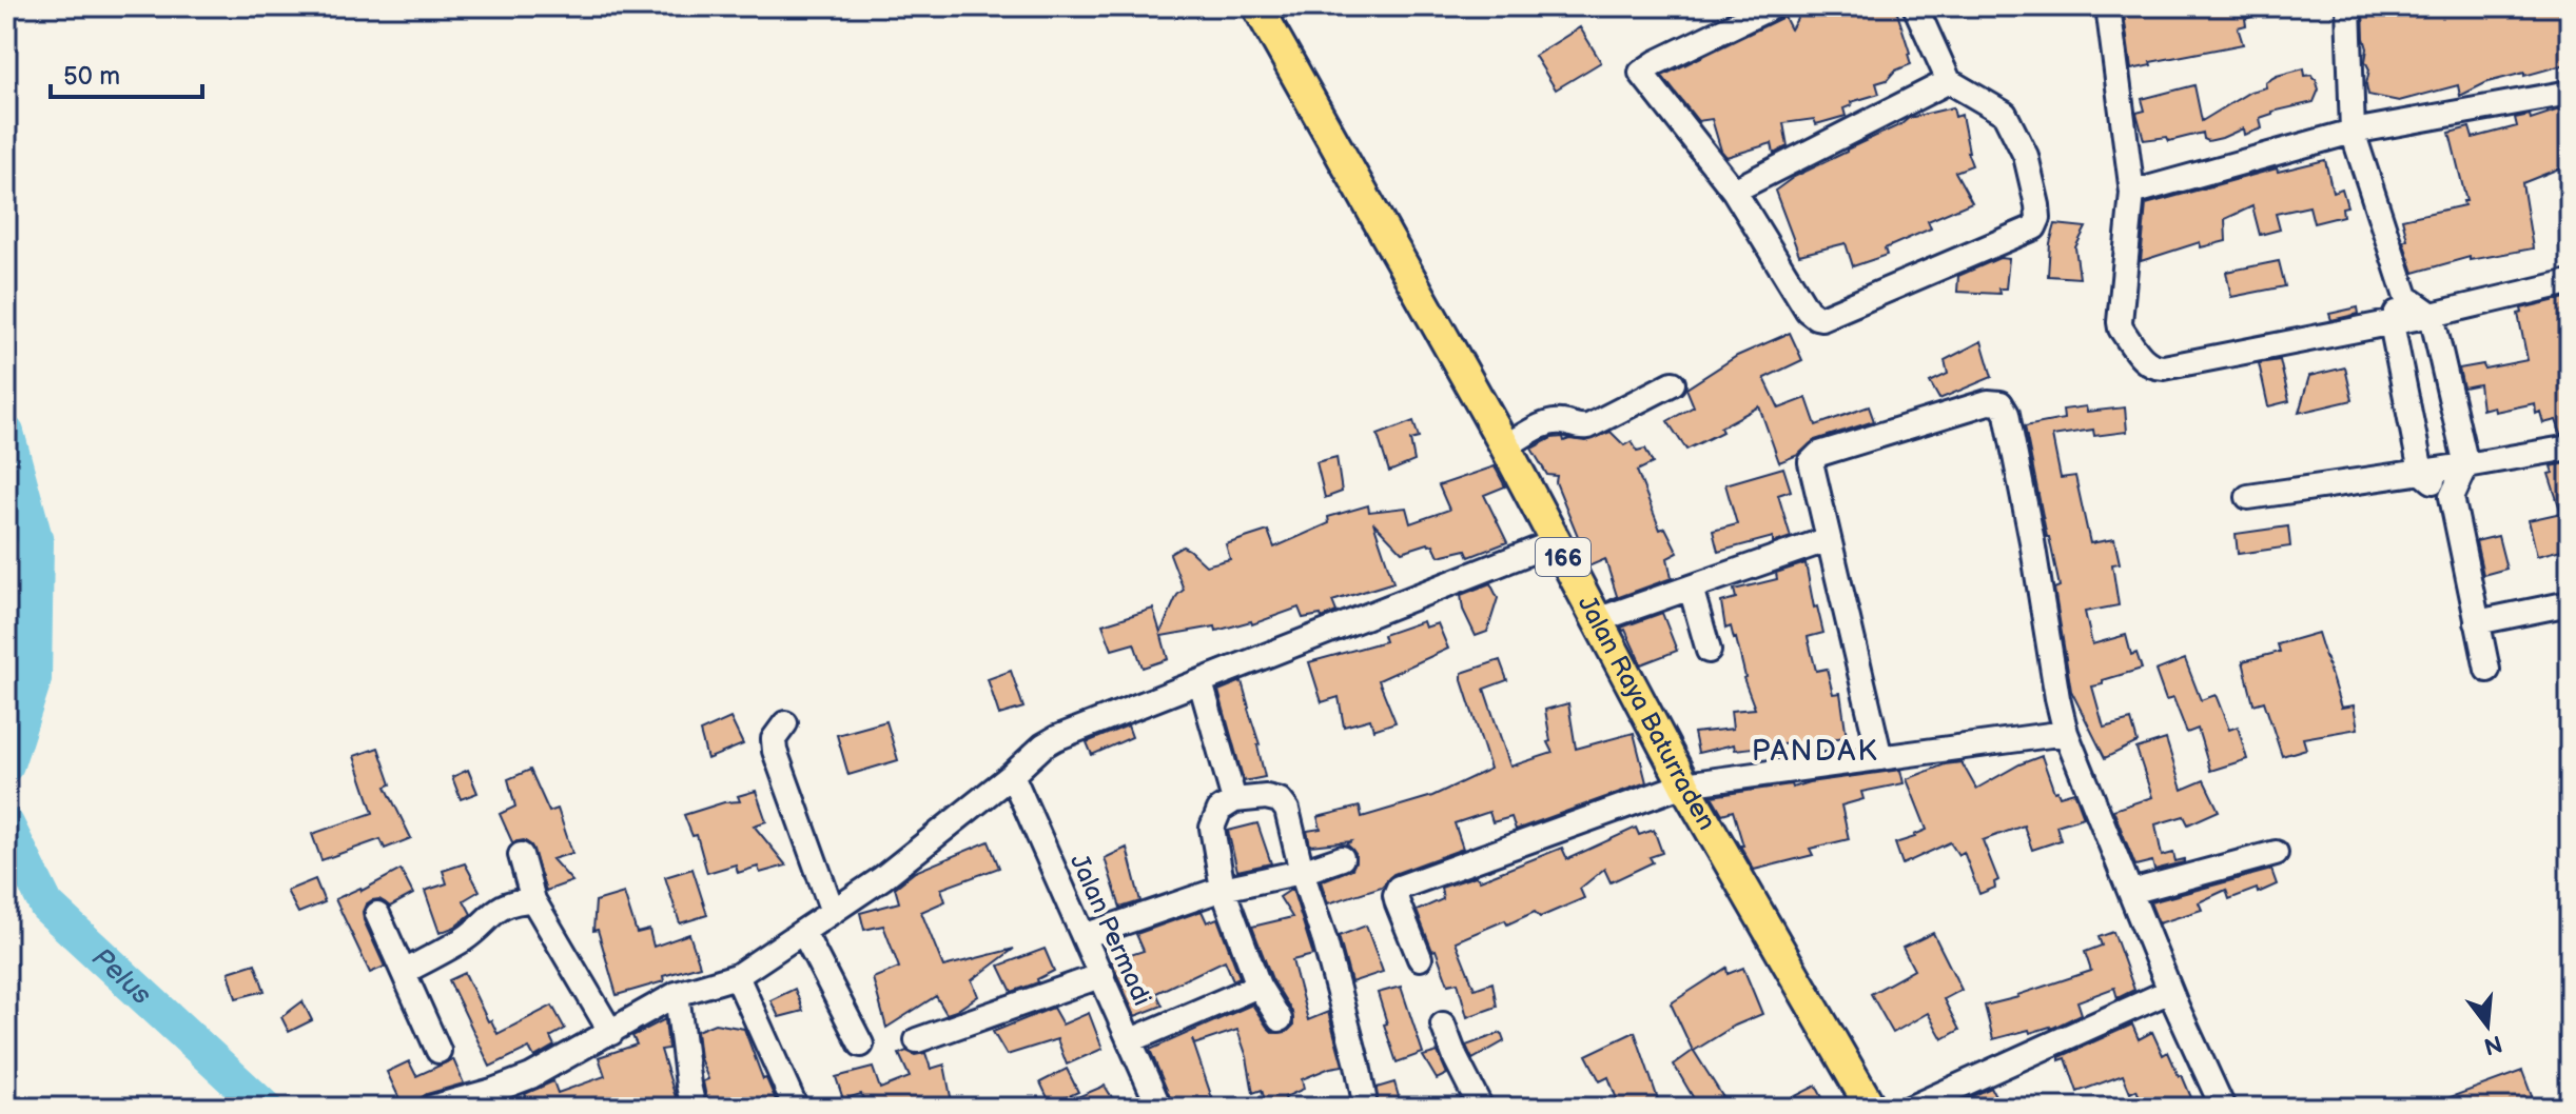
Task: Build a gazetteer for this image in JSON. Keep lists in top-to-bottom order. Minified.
{"streets":{"main road":["166","Jalan Raya Baturraden"],"street":["Jalan Permadi"]},"districts":["PANDAK"],"water":["Pelus"],"scale_bar":"50 m","north":"bottom"}
